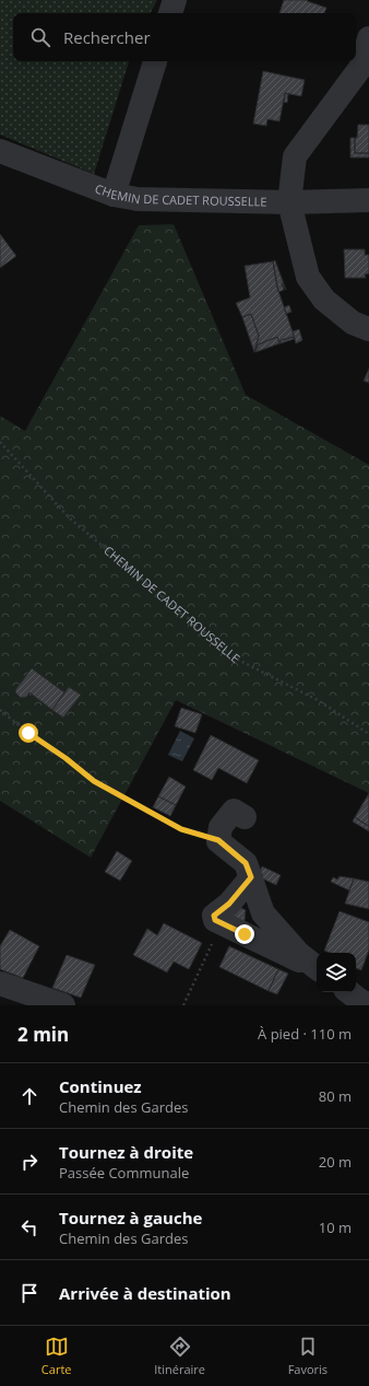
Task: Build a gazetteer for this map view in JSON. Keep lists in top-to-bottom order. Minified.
{"streets":{"street":["CHEMIN DE CADET ROUSSELLE"]},"page":{"search":"Rechercher","heading":["2 min","À pied · 110 m"],"list":[["Continuez","Chemin des Gardes","80 m"],["Tournez à droite","Passée Communale","20 m"],["Tournez à gauche","Chemin des Gardes","10 m"],"Arrivée à destination"],"nav":["Carte","Itinéraire","Favoris"]}}
